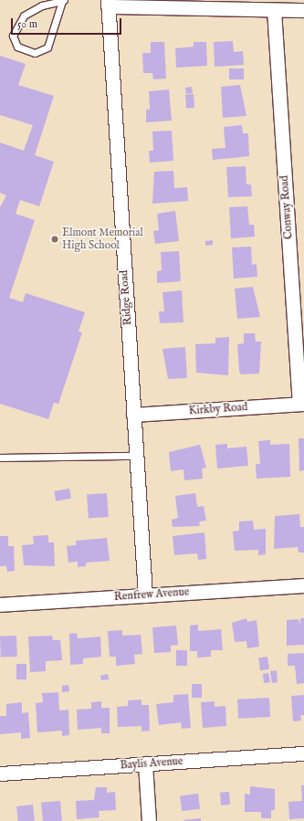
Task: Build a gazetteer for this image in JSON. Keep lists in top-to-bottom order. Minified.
{"streets":{"street":["Conway Road","Ridge Road","Kirkby Road","Renfrew Avenue","Baylis Avenue"]},"crossings":[["Conway Road","Kirkby Road"],["Ridge Road","Kirkby Road"],["Ridge Road","Renfrew Avenue"]],"places":["Elmont Memorial High School"],"scale_bar":"50 m"}
